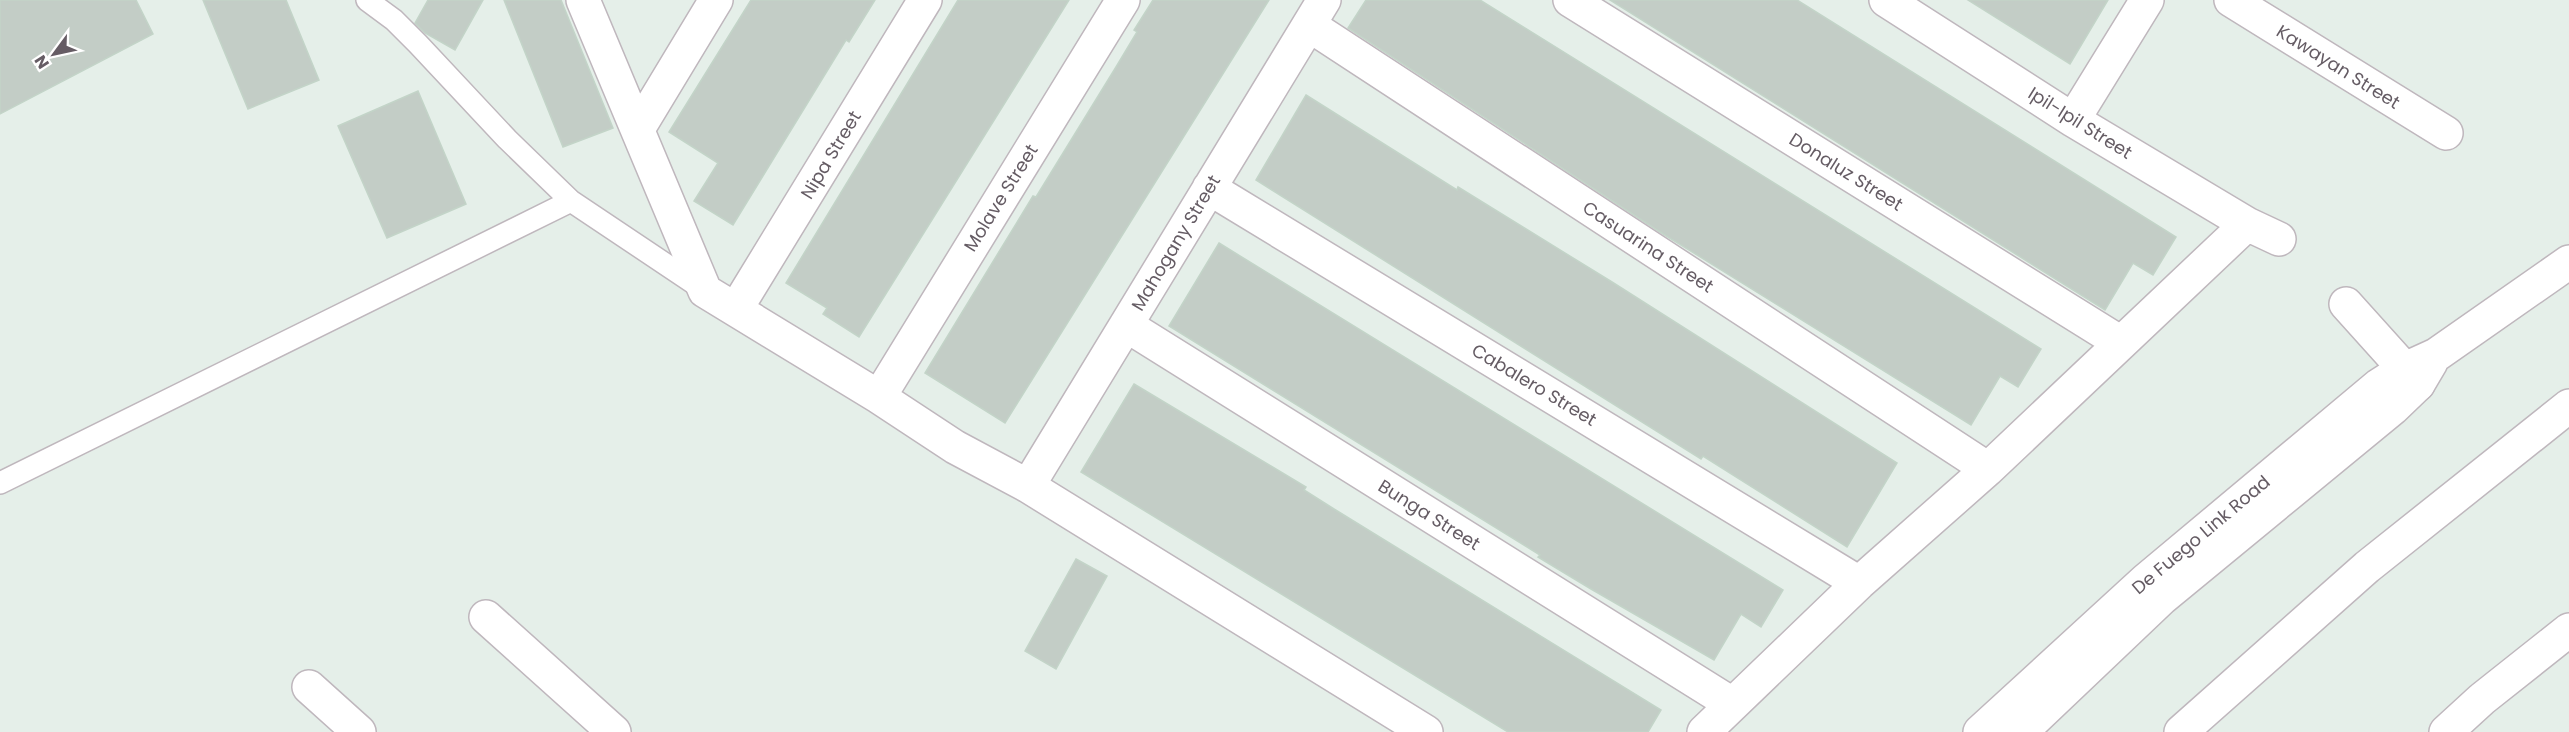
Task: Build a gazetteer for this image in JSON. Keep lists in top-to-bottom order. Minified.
{"streets":{"street":["Kawayan Street","Ipil-Ipil Street","Nipa Street","Donaluz Street","Molave Street","Mahogany Street","Casuarina Street","Cabalero Street","Bunga Street","De Fuego Link Road"]},"crossings":[["Mahogany Street","Casuarina Street"],["Mahogany Street","Cabalero Street"],["Mahogany Street","Bunga Street"]],"north":"bottom left"}
